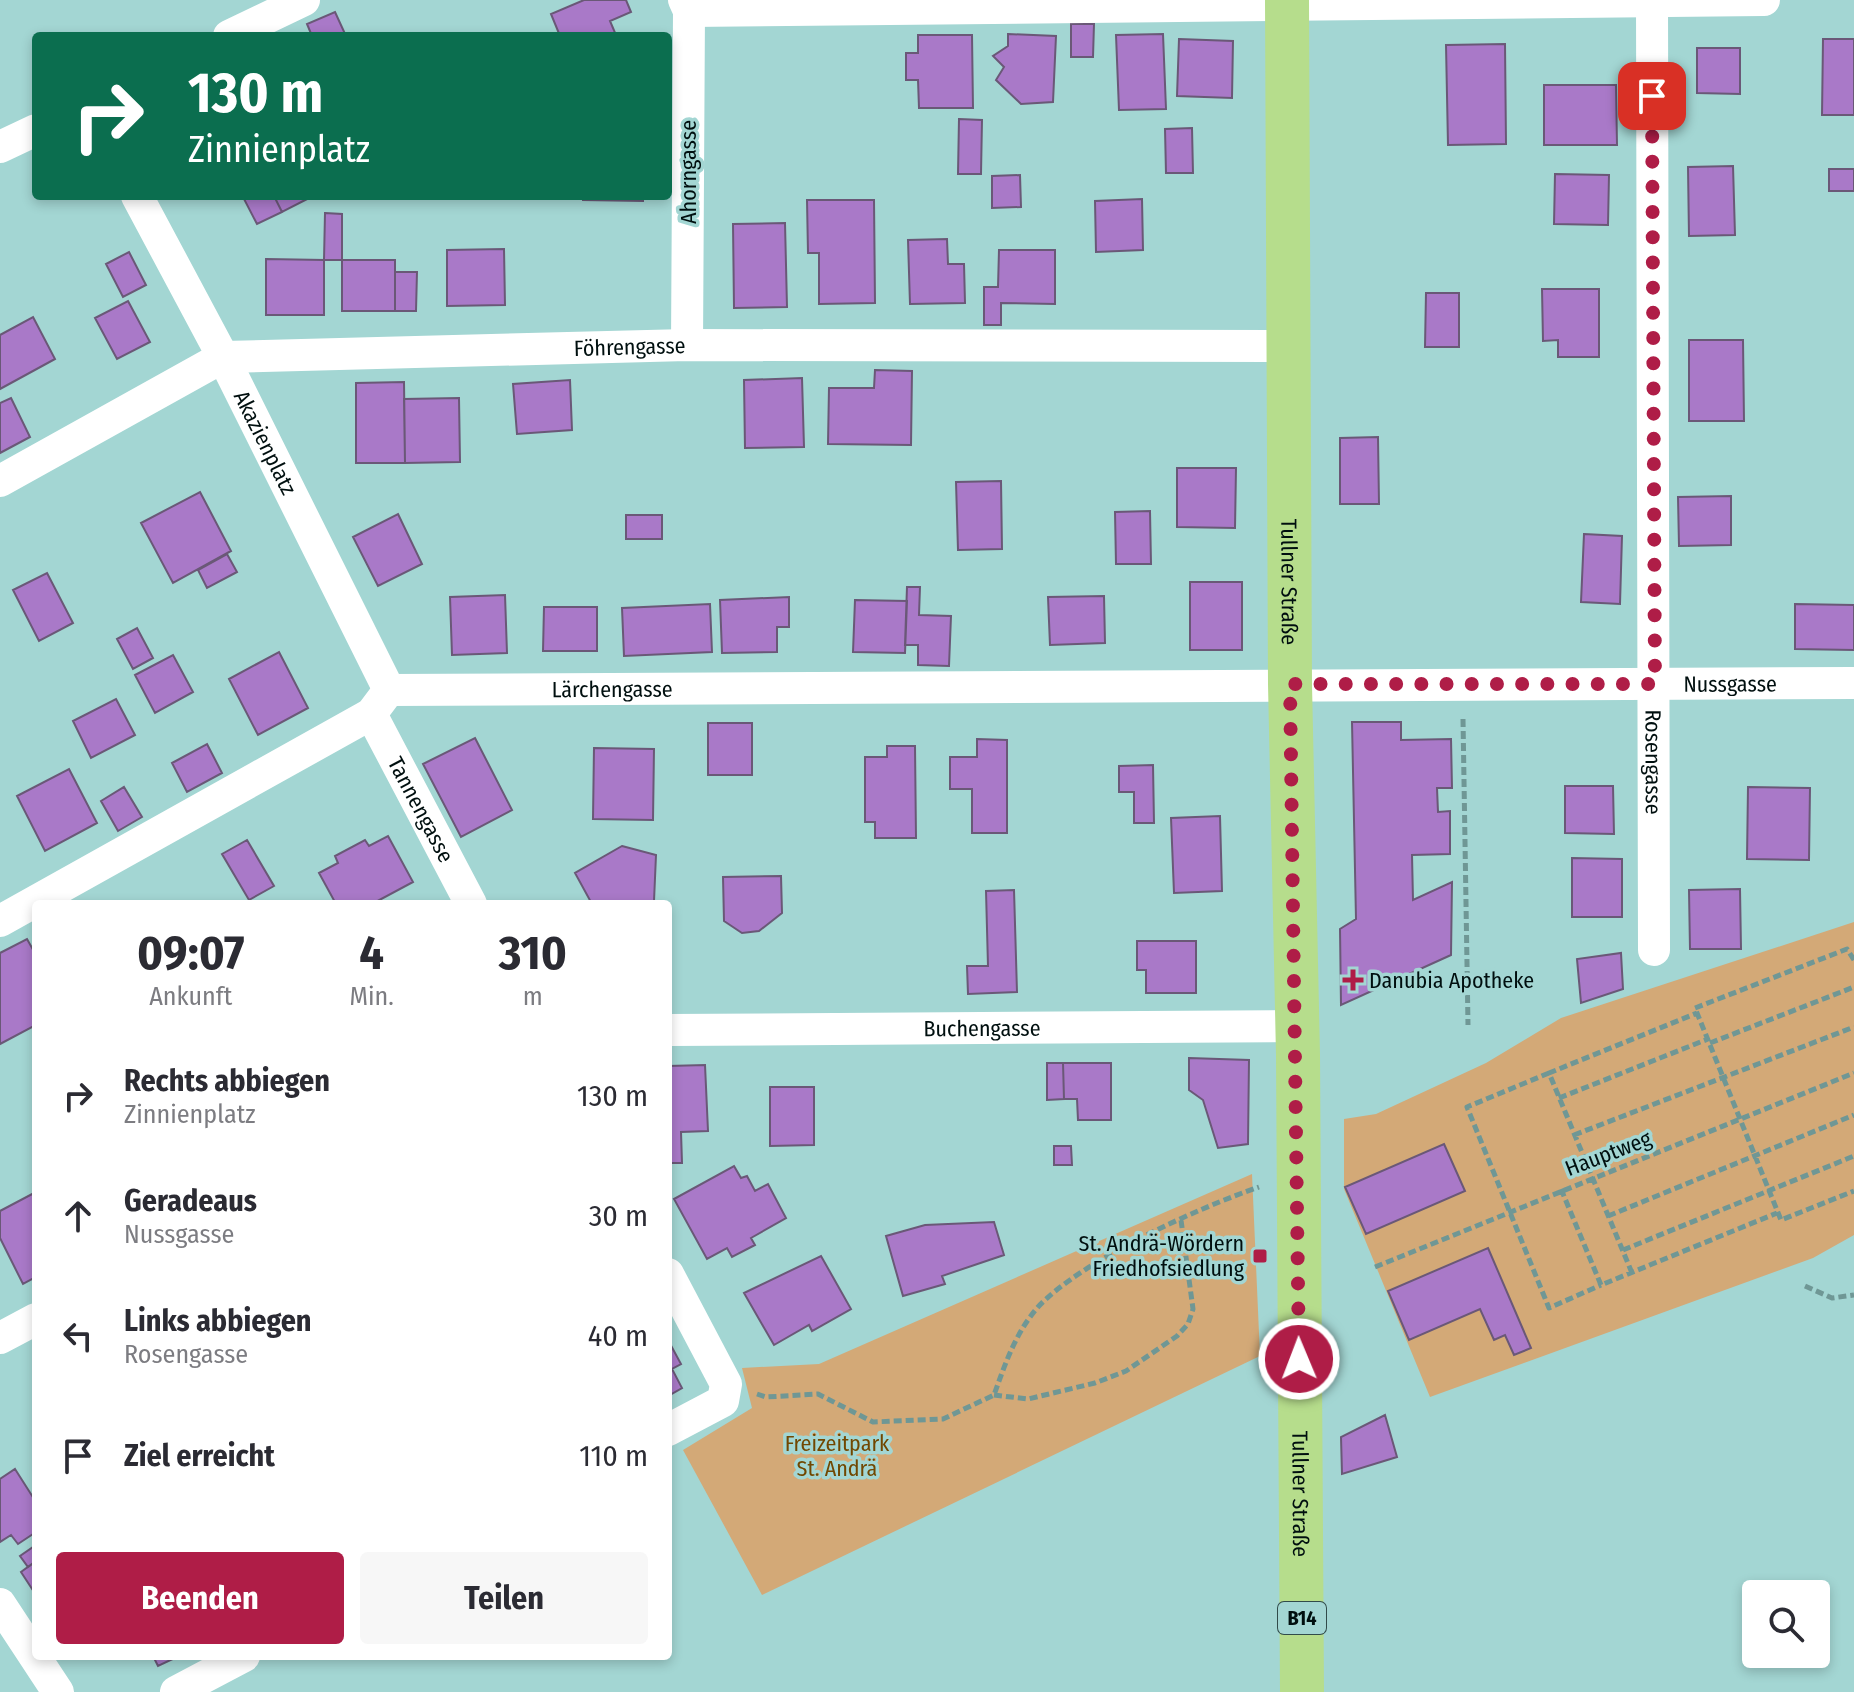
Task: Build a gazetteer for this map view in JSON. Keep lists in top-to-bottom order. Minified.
{"streets":{"main road":["Tullner Straße","B14"],"street":["Ahorngasse","Föhrengasse","Akazienplatz","Nussgasse","Lärchengasse","Rosengasse","Tannengasse","Buchengasse"],"path":["Hauptweg"]},"crossings":[["Ahorngasse","Föhrengasse"],["Föhrengasse","Akazienplatz"],["Föhrengasse","Tullner Straße"],["Akazienplatz","Lärchengasse"],["Akazienplatz","Tannengasse"],["Tullner Straße","Lärchengasse"],["Tullner Straße","Buchengasse"],["Nussgasse","Lärchengasse"],["Nussgasse","Rosengasse"],["Lärchengasse","Tannengasse"]],"parks":["Freizeitpark St. Andrä"],"places":{"health":["Danubia Apotheke"],"transit":["St. Andrä-Wördern Friedhofsiedlung"]},"page":{"turn":["130 m","Zinnienplatz"],"eta":["09:07","Ankunft","4","Min.","310","m"],"list":[{"name":"Rechts abbiegen","note":"Zinnienplatz","value":"130 m"},{"name":"Geradeaus","note":"Nussgasse","value":"30 m"},{"name":"Links abbiegen","note":"Rosengasse","value":"40 m"},{"name":"Ziel erreicht","value":"110 m"}],"buttons":["Beenden","Teilen"]}}
